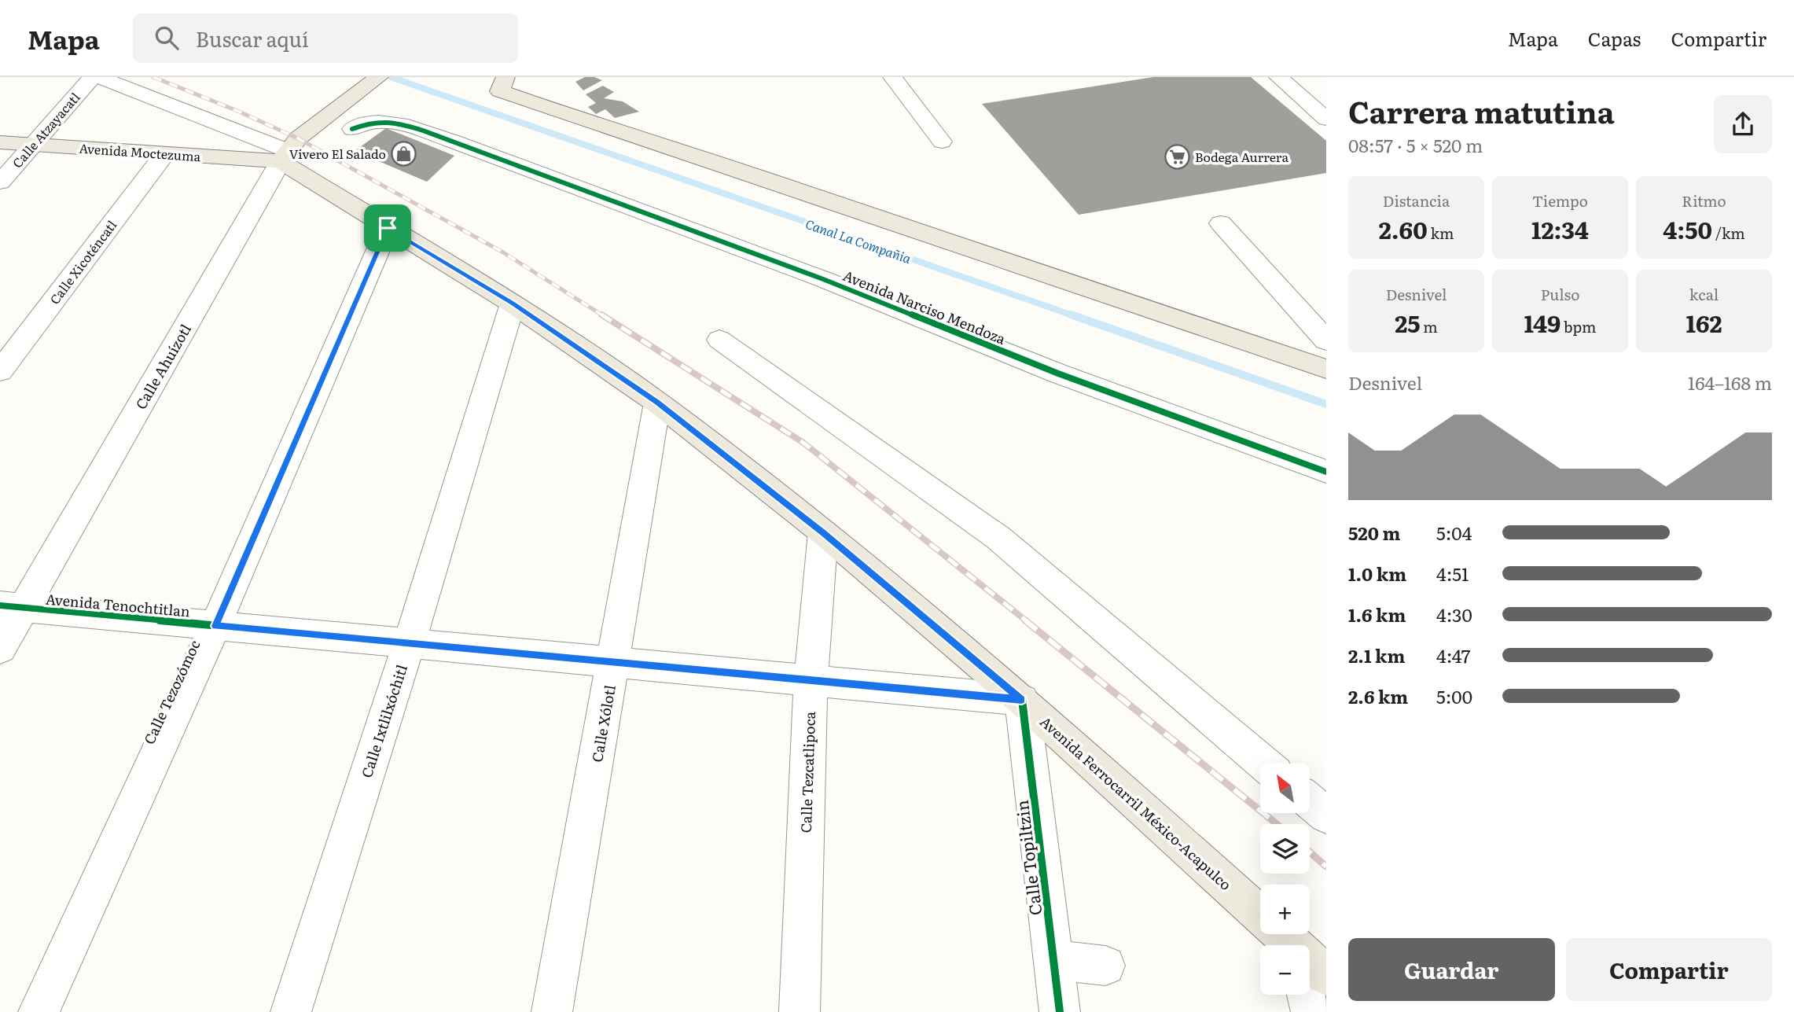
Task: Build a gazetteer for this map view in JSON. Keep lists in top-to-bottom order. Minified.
{"streets":{"main road":["Avenida Moctezuma","Calle Ahuízotl","Avenida Ferrocarril México-Acapulco"],"street":["Calle Atzayacatl","Calle Xicoténcatl","Avenida Narciso Mendoza","Avenida Tenochtitlan","Calle Tezozómoc","Calle Ixtlilxóchitl","Calle Xólotl","Calle Tezcatlipoca","Calle Topiltzin"]},"crossings":[["Calle Atzayacatl","Avenida Moctezuma"],["Avenida Moctezuma","Calle Xicoténcatl"],["Avenida Moctezuma","Calle Ahuízotl"],["Avenida Moctezuma","Avenida Ferrocarril México-Acapulco"],["Calle Ahuízotl","Avenida Tenochtitlan"],["Calle Ahuízotl","Avenida Ferrocarril México-Acapulco"],["Avenida Tenochtitlan","Calle Tezozómoc"],["Avenida Tenochtitlan","Calle Ixtlilxóchitl"],["Avenida Tenochtitlan","Calle Xólotl"],["Avenida Tenochtitlan","Calle Tezcatlipoca"],["Avenida Tenochtitlan","Avenida Ferrocarril México-Acapulco"],["Avenida Tenochtitlan","Calle Topiltzin"],["Calle Tezozómoc","Avenida Ferrocarril México-Acapulco"],["Calle Ixtlilxóchitl","Avenida Ferrocarril México-Acapulco"],["Calle Xólotl","Avenida Ferrocarril México-Acapulco"],["Calle Tezcatlipoca","Avenida Ferrocarril México-Acapulco"],["Avenida Ferrocarril México-Acapulco","Calle Topiltzin"]],"water":["Canal La Compañia"],"places":{"shop":["Vivero El Salado"],"supermarket":["Bodega Aurrera"]},"north":"top left","page":{"header":"Mapa","search":"Buscar aquí","nav":["Mapa","Capas","Compartir"],"heading":["Carrera matutina","08:57 · 5 × 520 m"],"stats":[["Distancia","2.60 km"],["Tiempo","12:34"],["Ritmo","4:50 /km"],["Desnivel","25 m"],["Pulso","149 bpm"],["kcal","162"]],"chart":["Desnivel","164–168 m"],"list":[{"name":"520 m","note":"5:04"},{"name":"1.0 km","note":"4:51"},{"name":"1.6 km","note":"4:30"},{"name":"2.1 km","note":"4:47"},{"name":"2.6 km","note":"5:00"}],"map_buttons":["+","−"],"buttons":["Guardar","Compartir"]}}
